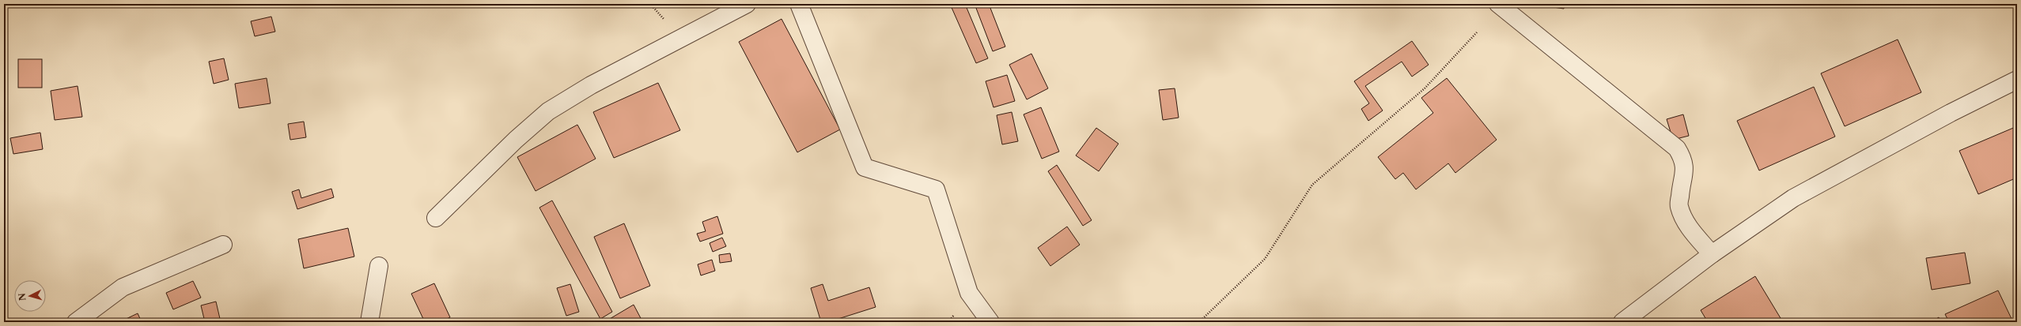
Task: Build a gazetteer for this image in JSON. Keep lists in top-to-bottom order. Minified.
{"north":"left"}
